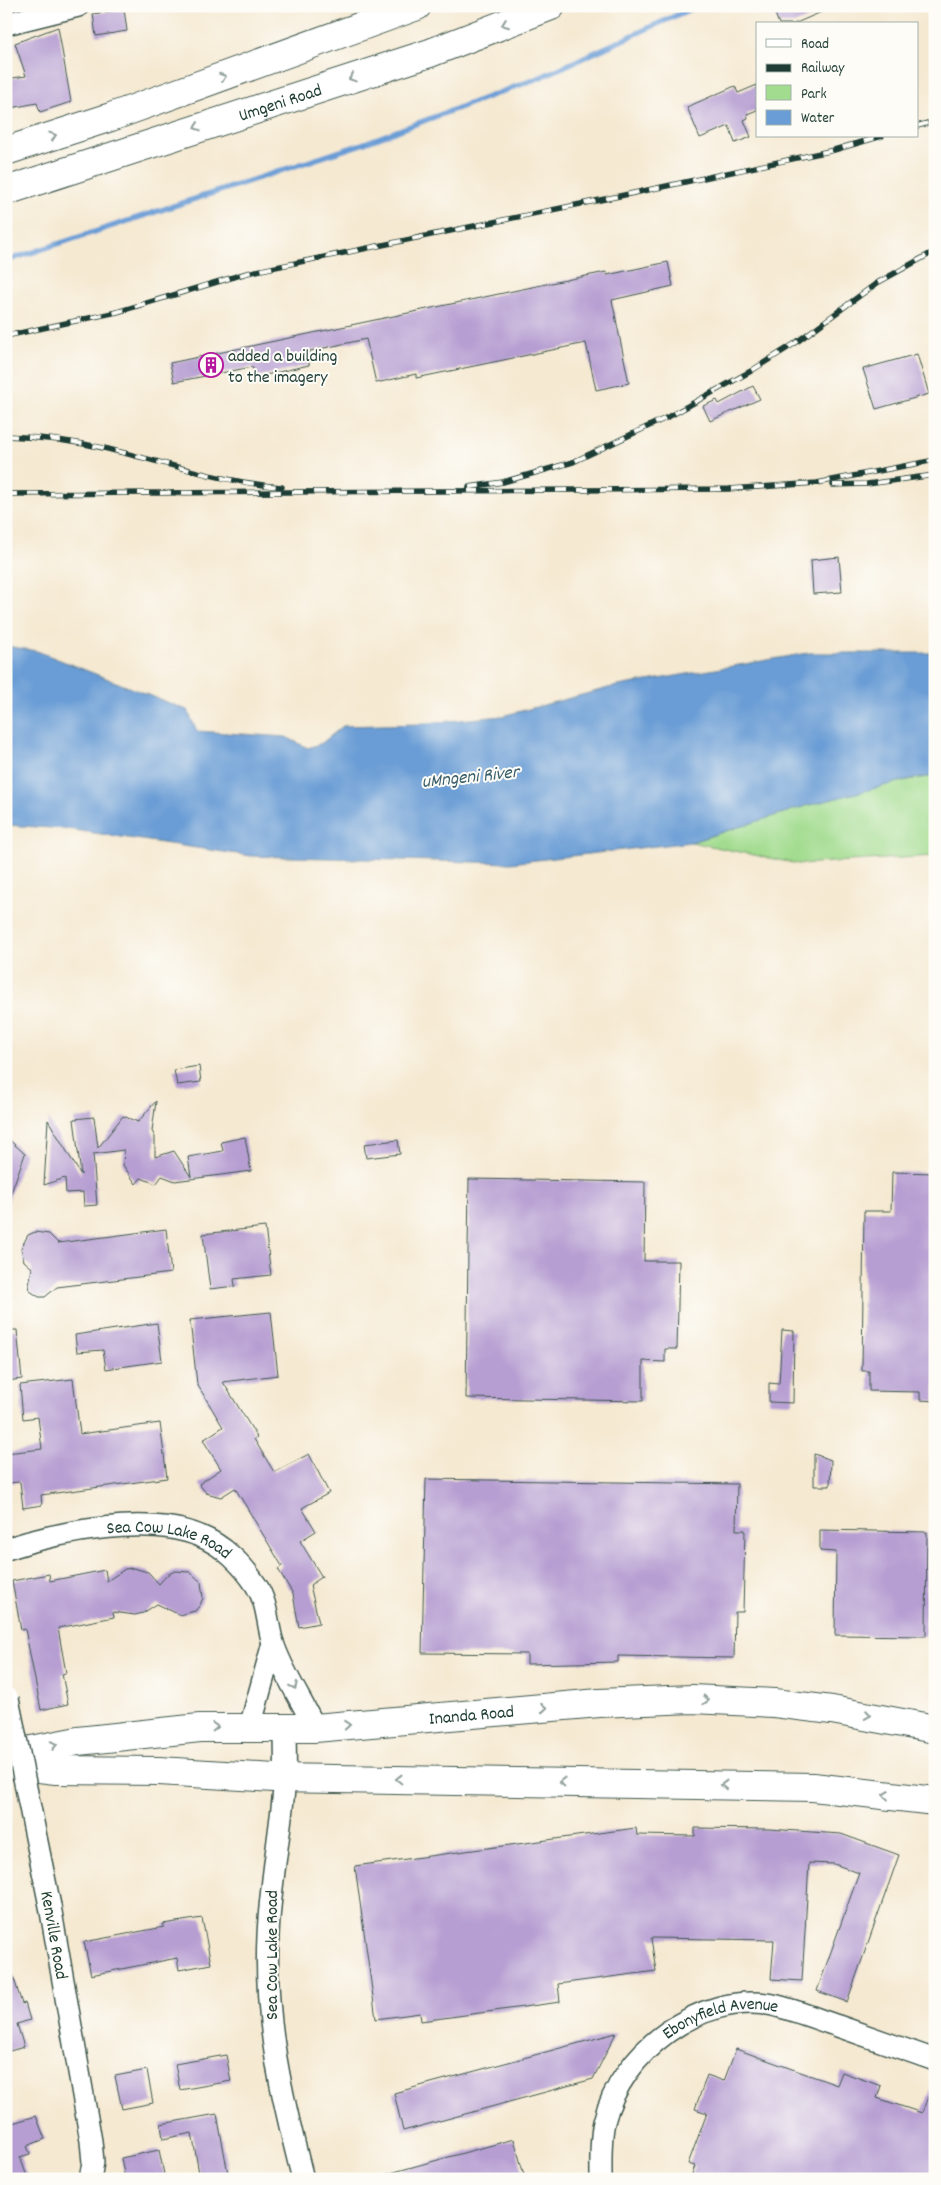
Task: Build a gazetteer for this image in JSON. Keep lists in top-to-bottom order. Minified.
{"streets":{"main road":["Umgeni Road","Inanda Road"],"street":["Sea Cow Lake Road","Kenville Road","Ebonyfield Avenue"]},"crossings":[["Sea Cow Lake Road","Inanda Road"]],"water":["uMngeni River"],"places":{"building":["added a building to the imagery"]},"legend":["Road","Railway","Park","Water"]}
